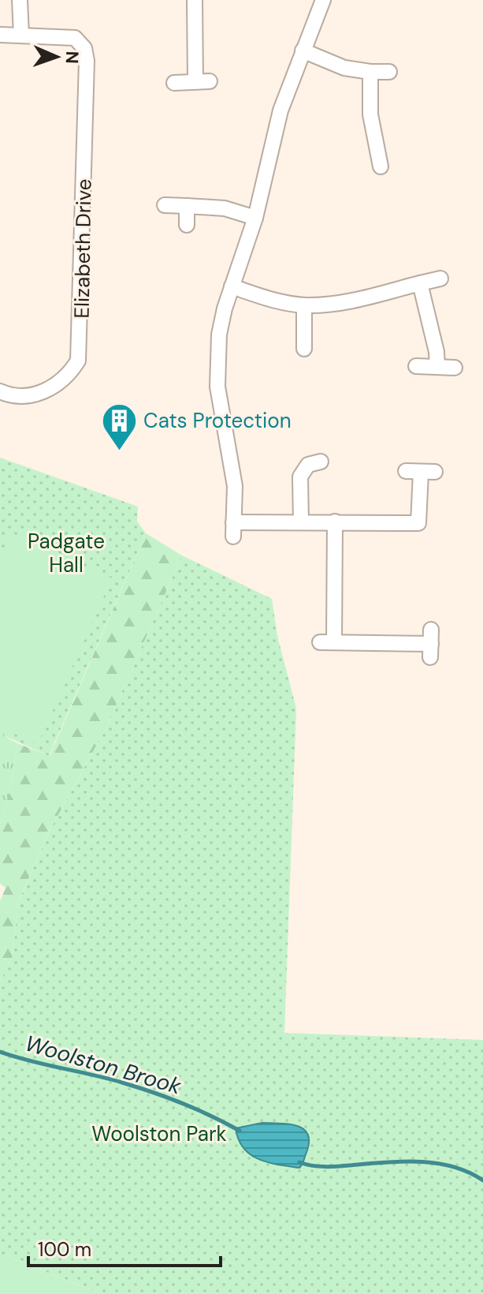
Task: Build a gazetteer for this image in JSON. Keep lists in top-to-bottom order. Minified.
{"streets":{"street":["Elizabeth Drive"]},"water":["Woolston Brook"],"parks":["Padgate Hall","Woolston Park"],"places":{"building":["Cats Protection"]},"scale_bar":"100 m","north":"right"}
